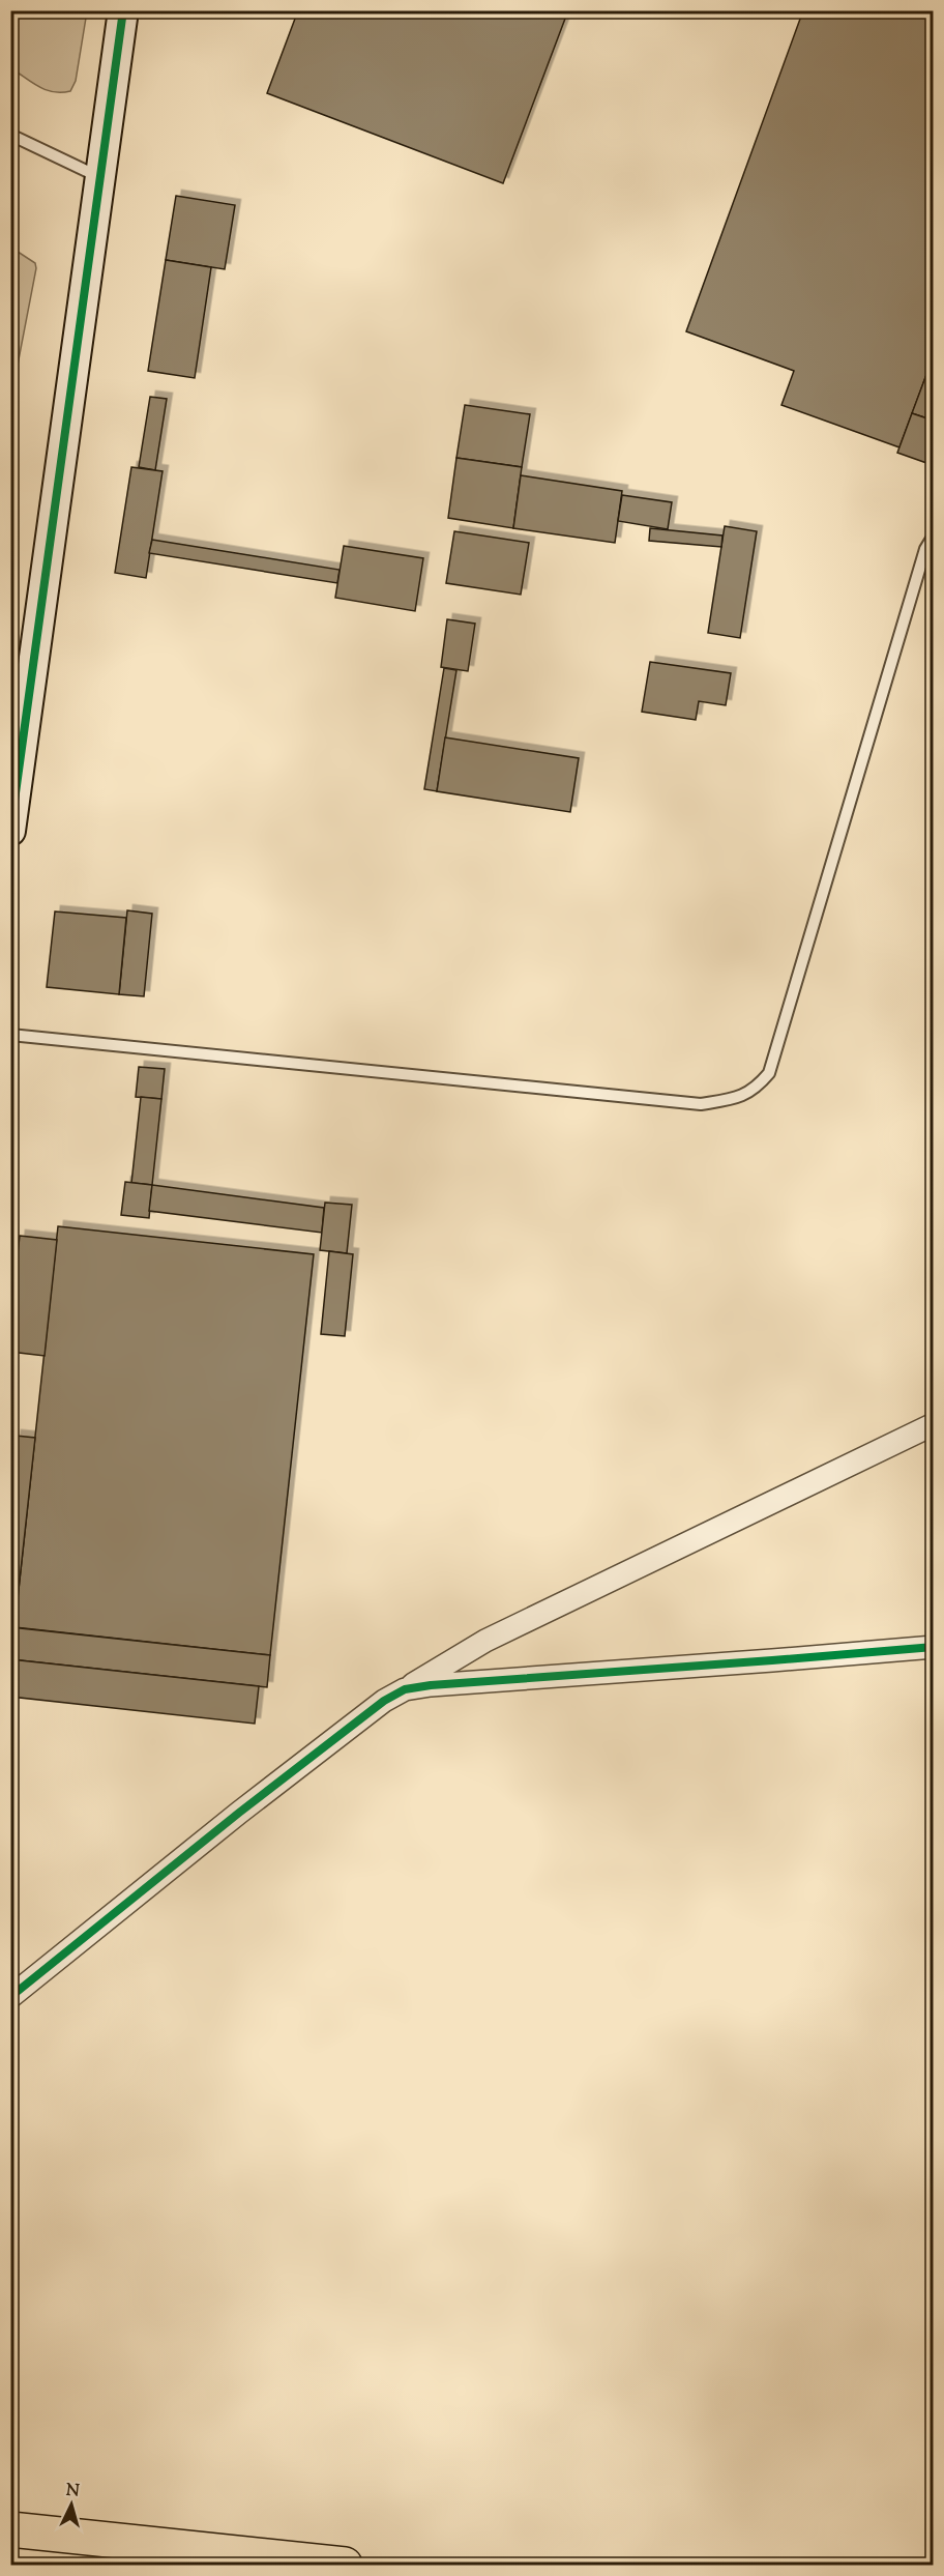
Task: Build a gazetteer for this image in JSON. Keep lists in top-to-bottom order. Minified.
{"north":"top"}
